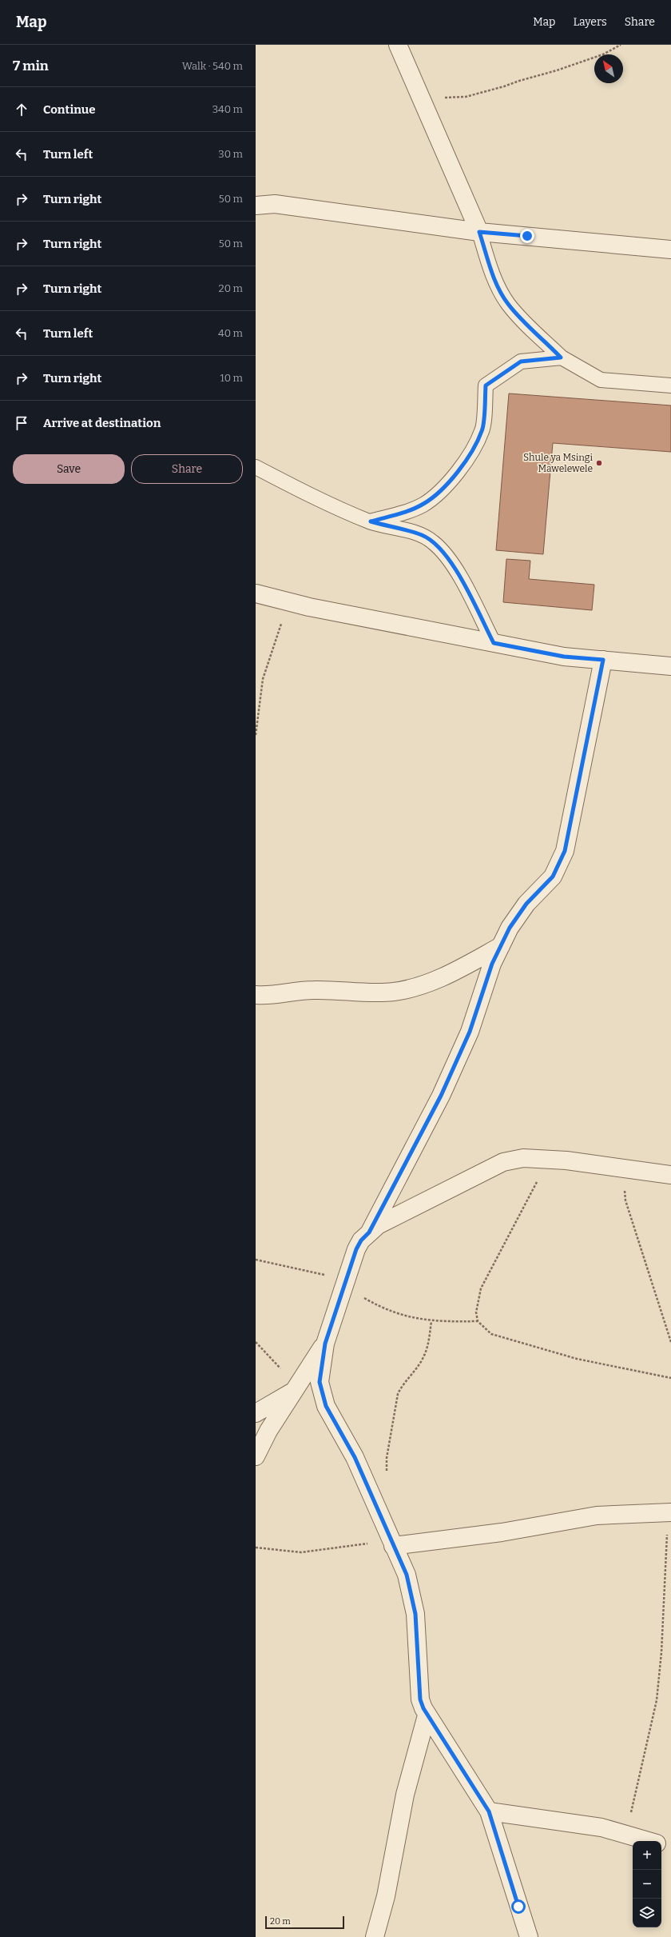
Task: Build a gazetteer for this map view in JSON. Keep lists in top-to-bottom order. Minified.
{"places":["Shule ya Msingi Mawelewele"],"scale_bar":"20 m","north":"top left","page":{"header":"Map","nav":["Map","Layers","Share"],"heading":["7 min","Walk · 540 m"],"list":[["Continue","340 m"],["Turn left","30 m"],["Turn right","50 m"],["Turn right","50 m"],["Turn right","20 m"],["Turn left","40 m"],["Turn right","10 m"],"Arrive at destination"],"buttons":["Save","Share"],"map_buttons":["+","−"],"scale":"20 m"}}
